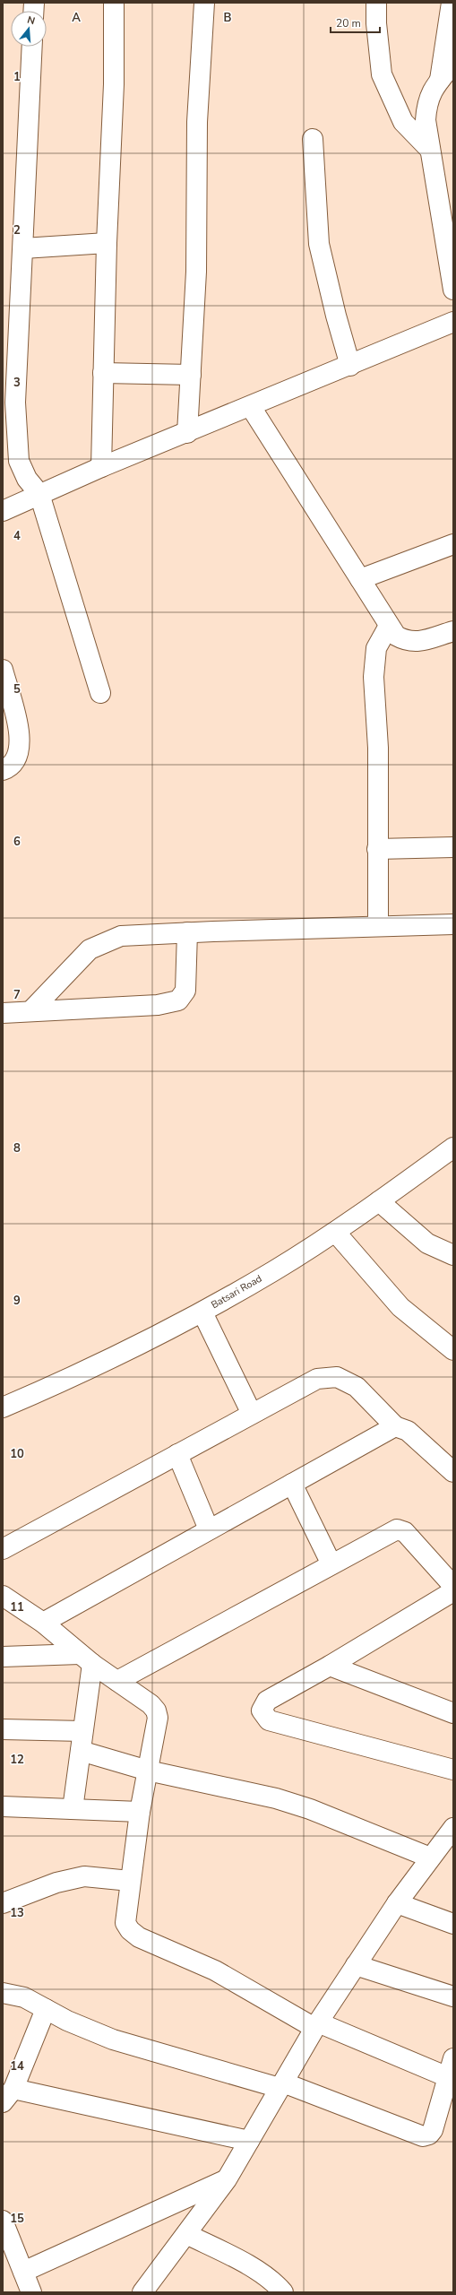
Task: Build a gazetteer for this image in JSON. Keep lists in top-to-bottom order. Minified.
{"streets":{"street":["Batsari Road"]},"scale_bar":"20 m","north":"top","grid":{"columns":["A","B"],"rows":["1","2","3","4","5","6","7","8","9","10","11","12","13","14","15"]}}
